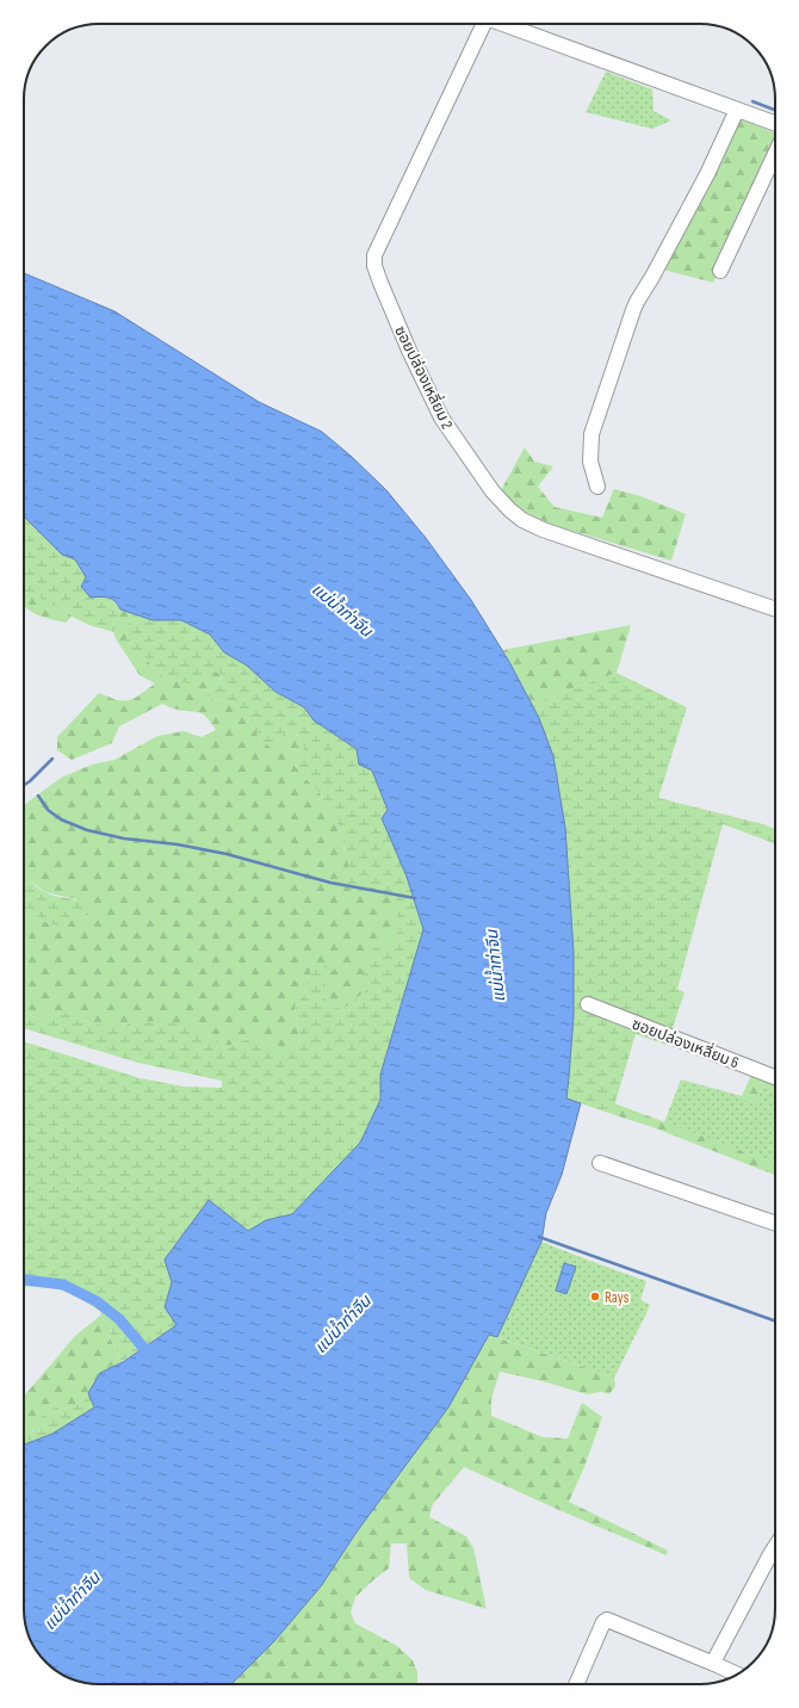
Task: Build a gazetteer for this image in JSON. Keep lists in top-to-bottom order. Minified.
{"streets":{"street":["ซอยปล่องเหลี่ยม 2","ซอยปล่องเหลี่ยม 6"]},"water":["แม่น้ำท่าจีน"],"places":["Rays"]}
